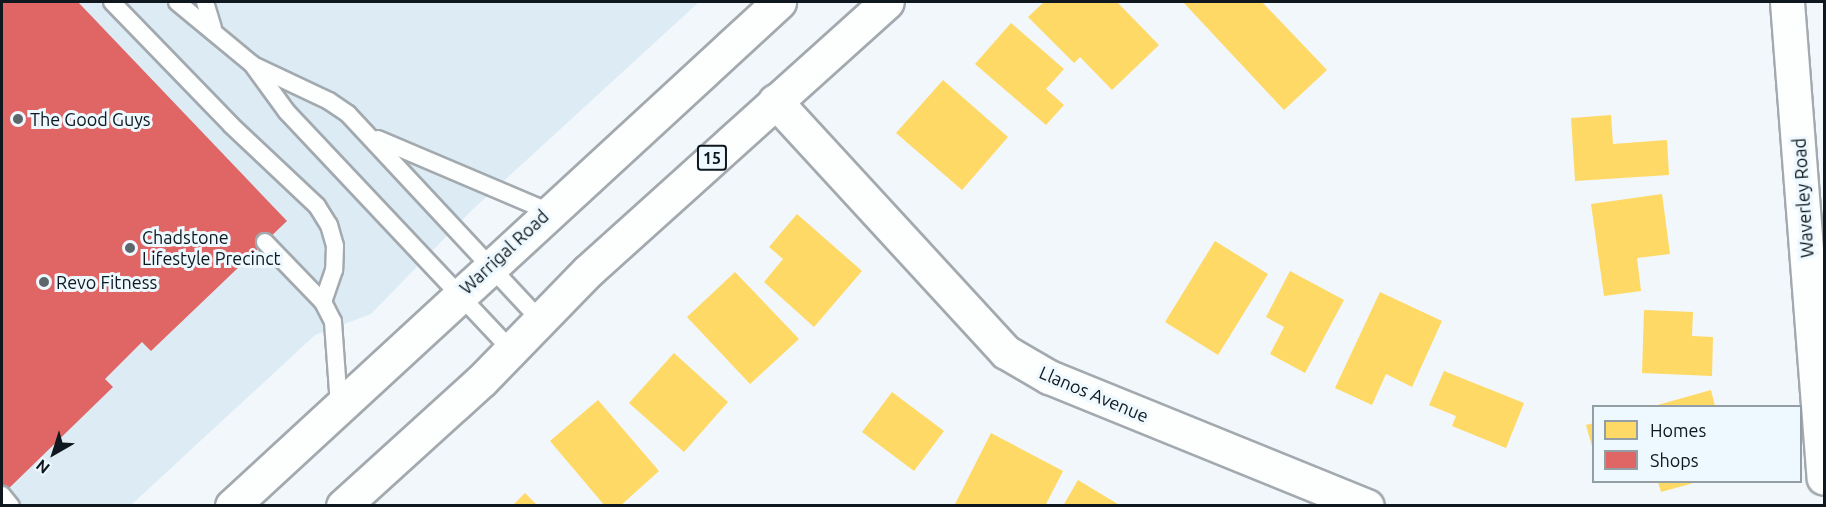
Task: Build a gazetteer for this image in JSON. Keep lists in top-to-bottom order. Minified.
{"streets":{"main road":["15","Waverley Road","Warrigal Road","Llanos Avenue"]},"crossings":[["15","Llanos Avenue"]],"places":["The Good Guys","Chadstone Lifestyle Precinct","Revo Fitness"],"legend":["Homes","Shops"],"north":"bottom left"}
